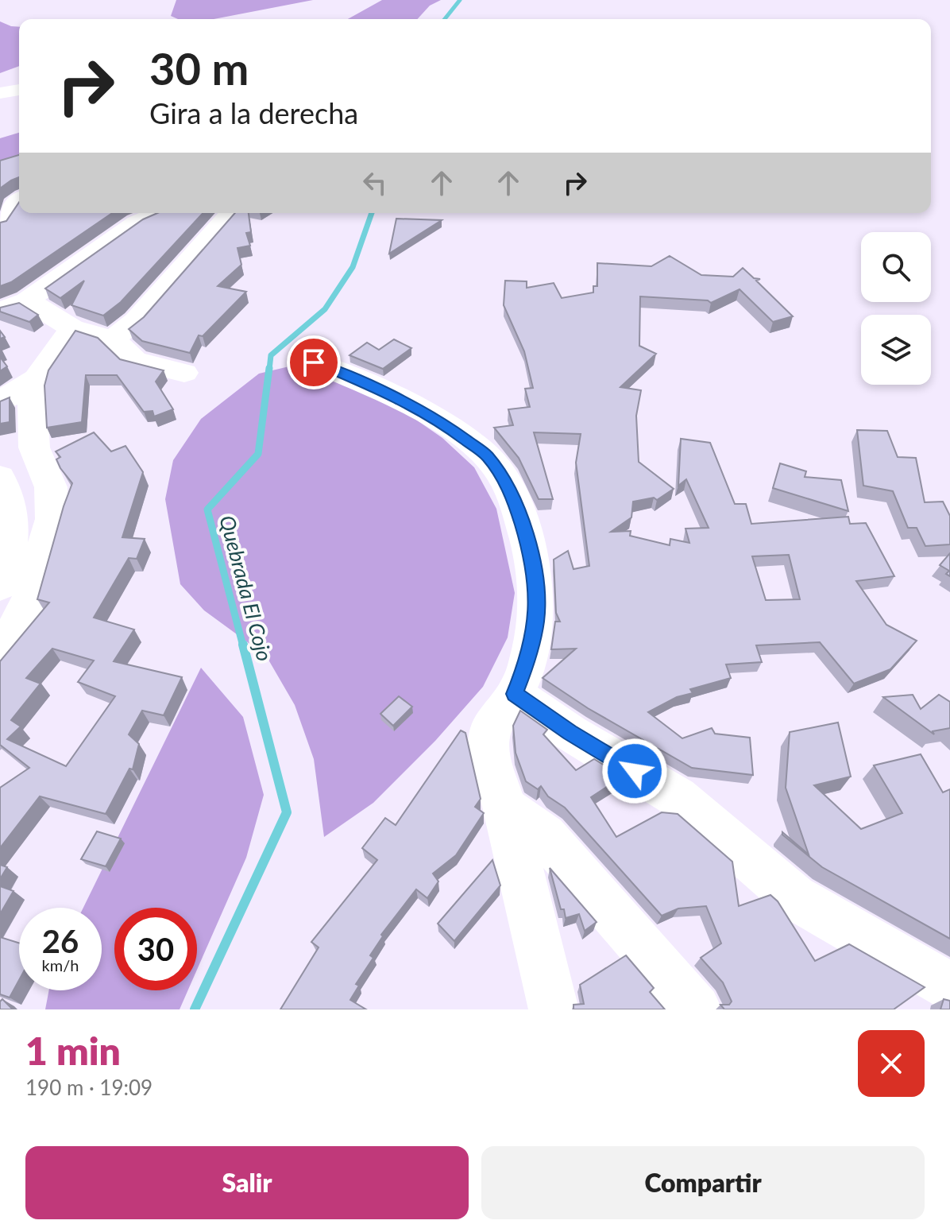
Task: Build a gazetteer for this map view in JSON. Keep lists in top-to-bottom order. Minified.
{"water":["Quebrada El Cojo"],"page":{"turn":["30 m","Gira a la derecha"],"speed":"26 km/h","limit":"30","heading":["1 min","190 m · 19:09"],"buttons":["Salir","Compartir"]}}
